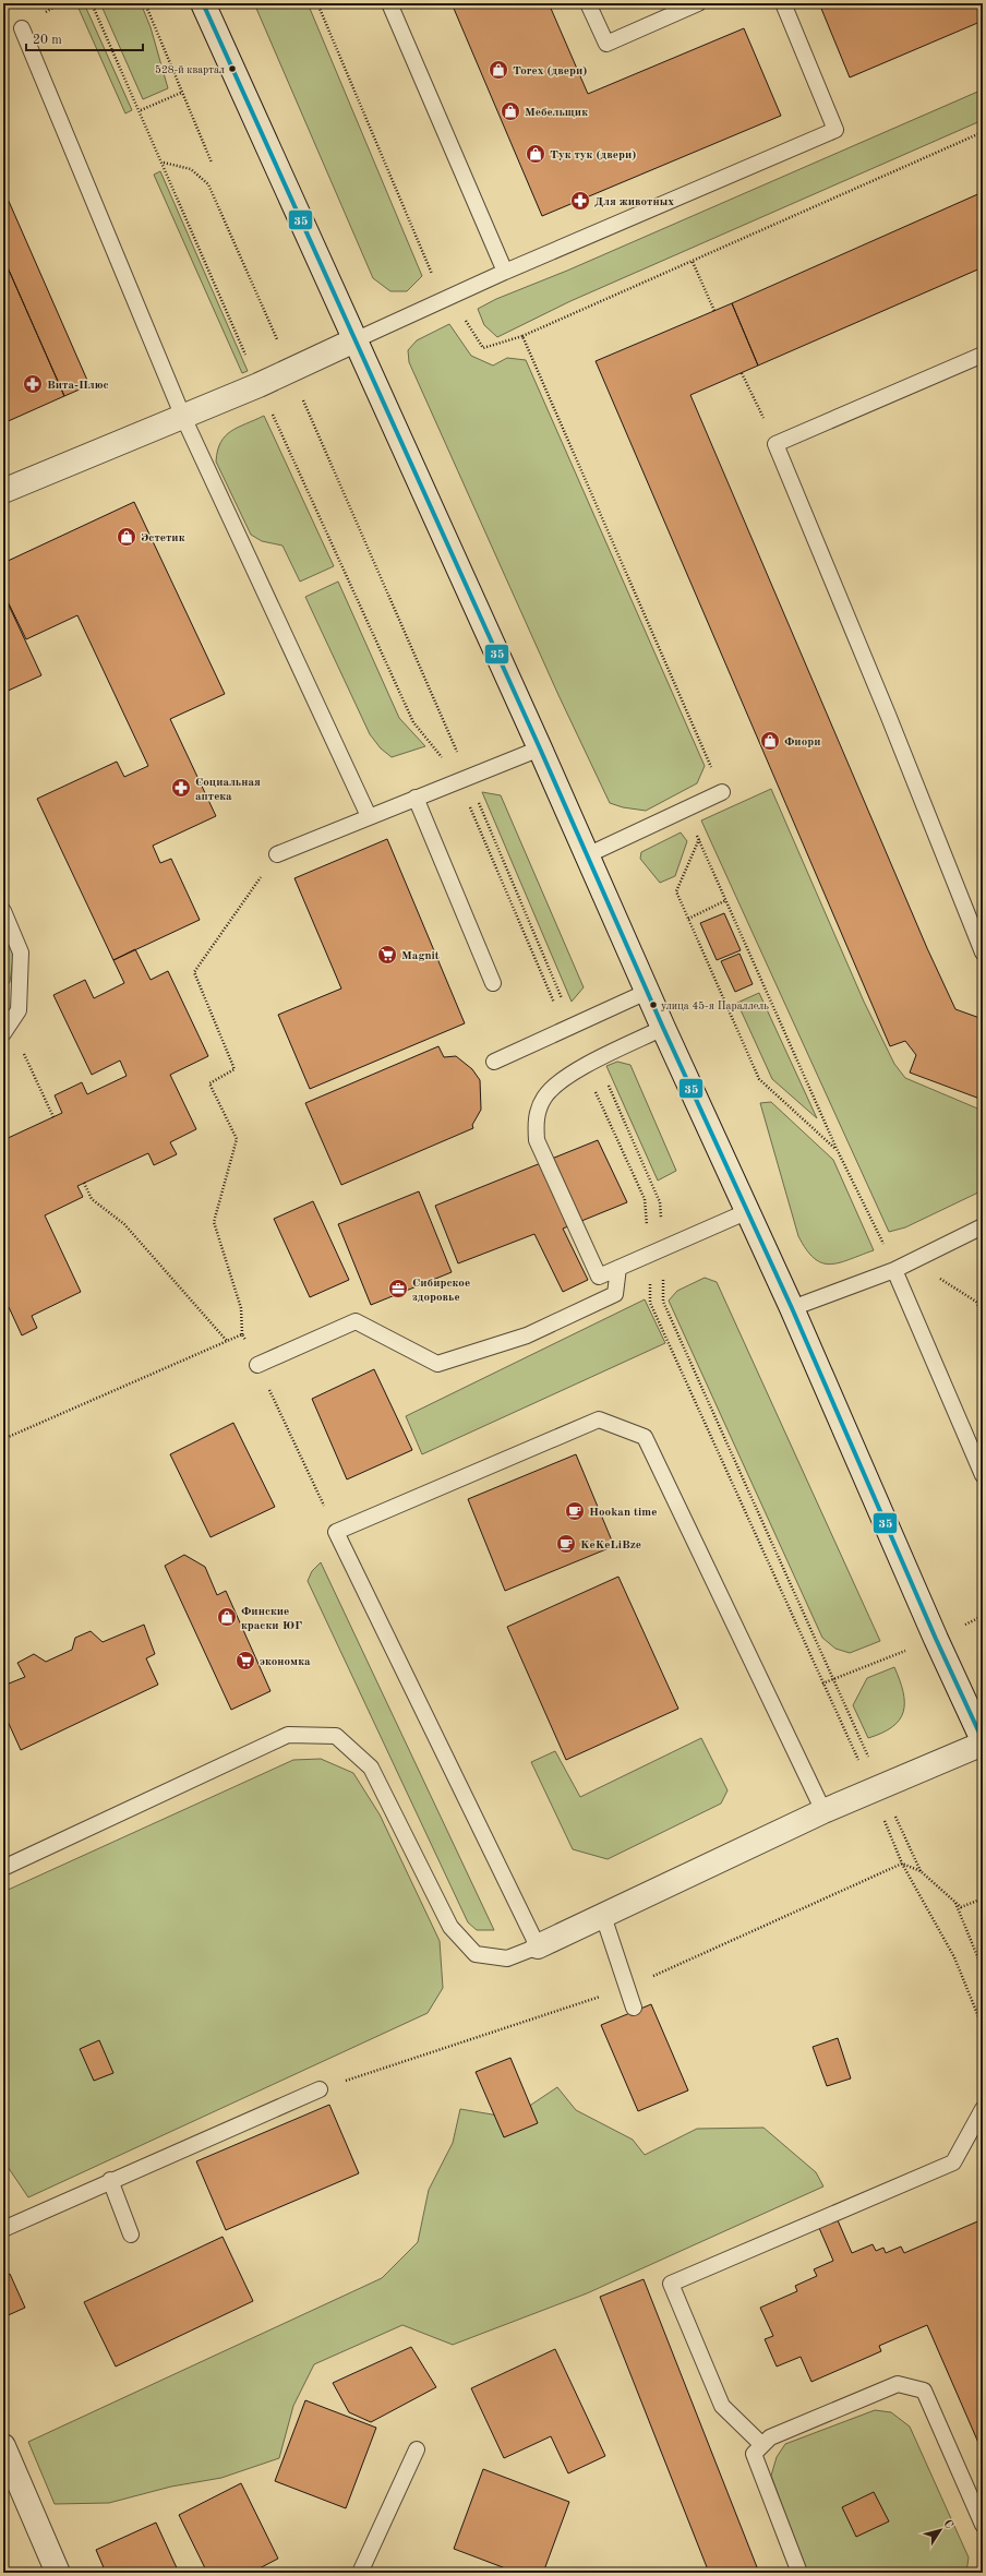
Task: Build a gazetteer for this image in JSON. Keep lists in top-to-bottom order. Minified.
{"places":{"other":["528-й квартал","улица 45-я Параллель"],"shop":["Torex (двери)","Мебельщик","Тук тук (двери)","Эстетик","Фиори","Финские краски ЮГ"],"pharmacy":["Для животных","Вита-Плюс","Социальная аптека"],"supermarket":["Magnit","экономка"],"office":["Сибирское здоровье"],"cafe":["Hookan time","KeKeLiBze"]},"lines":["transit line 35"],"scale_bar":"20 m","north":"top right"}
